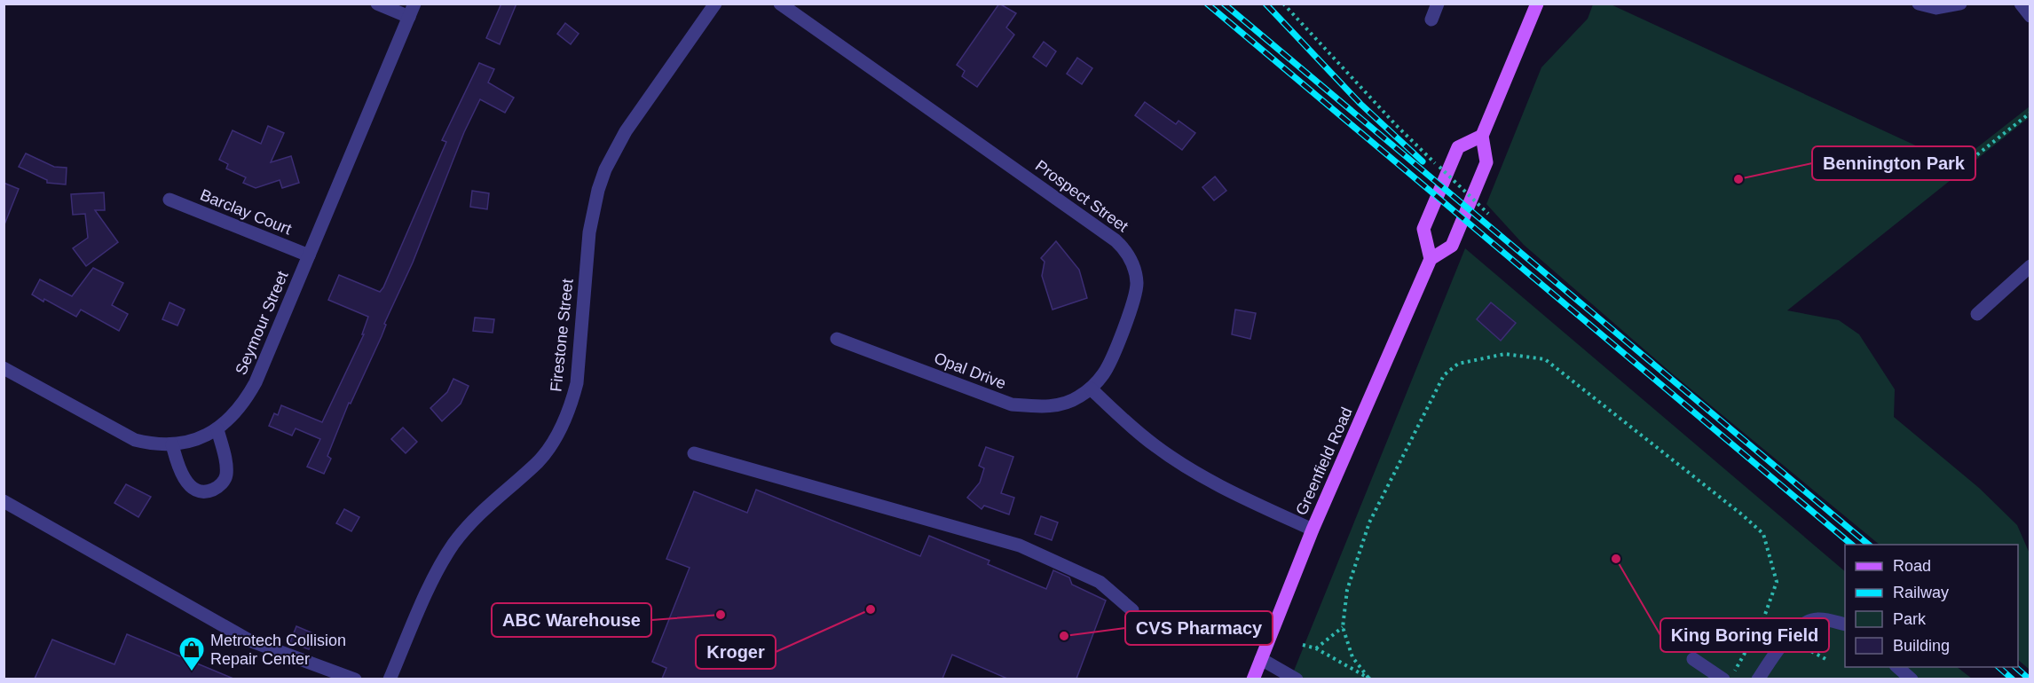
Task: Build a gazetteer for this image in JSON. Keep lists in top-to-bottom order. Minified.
{"streets":{"main road":["Greenfield Road"],"street":["Prospect Street","Barclay Court","Seymour Street","Firestone Street","Opal Drive"]},"crossings":[["Prospect Street","Opal Drive"],["Barclay Court","Seymour Street"]],"places":{"other":["Bennington Park","King Boring Field","Kroger","ABC Warehouse","CVS Pharmacy"],"shop":["Metrotech Collision Repair Center"]},"legend":["Road","Railway","Park","Building"]}
